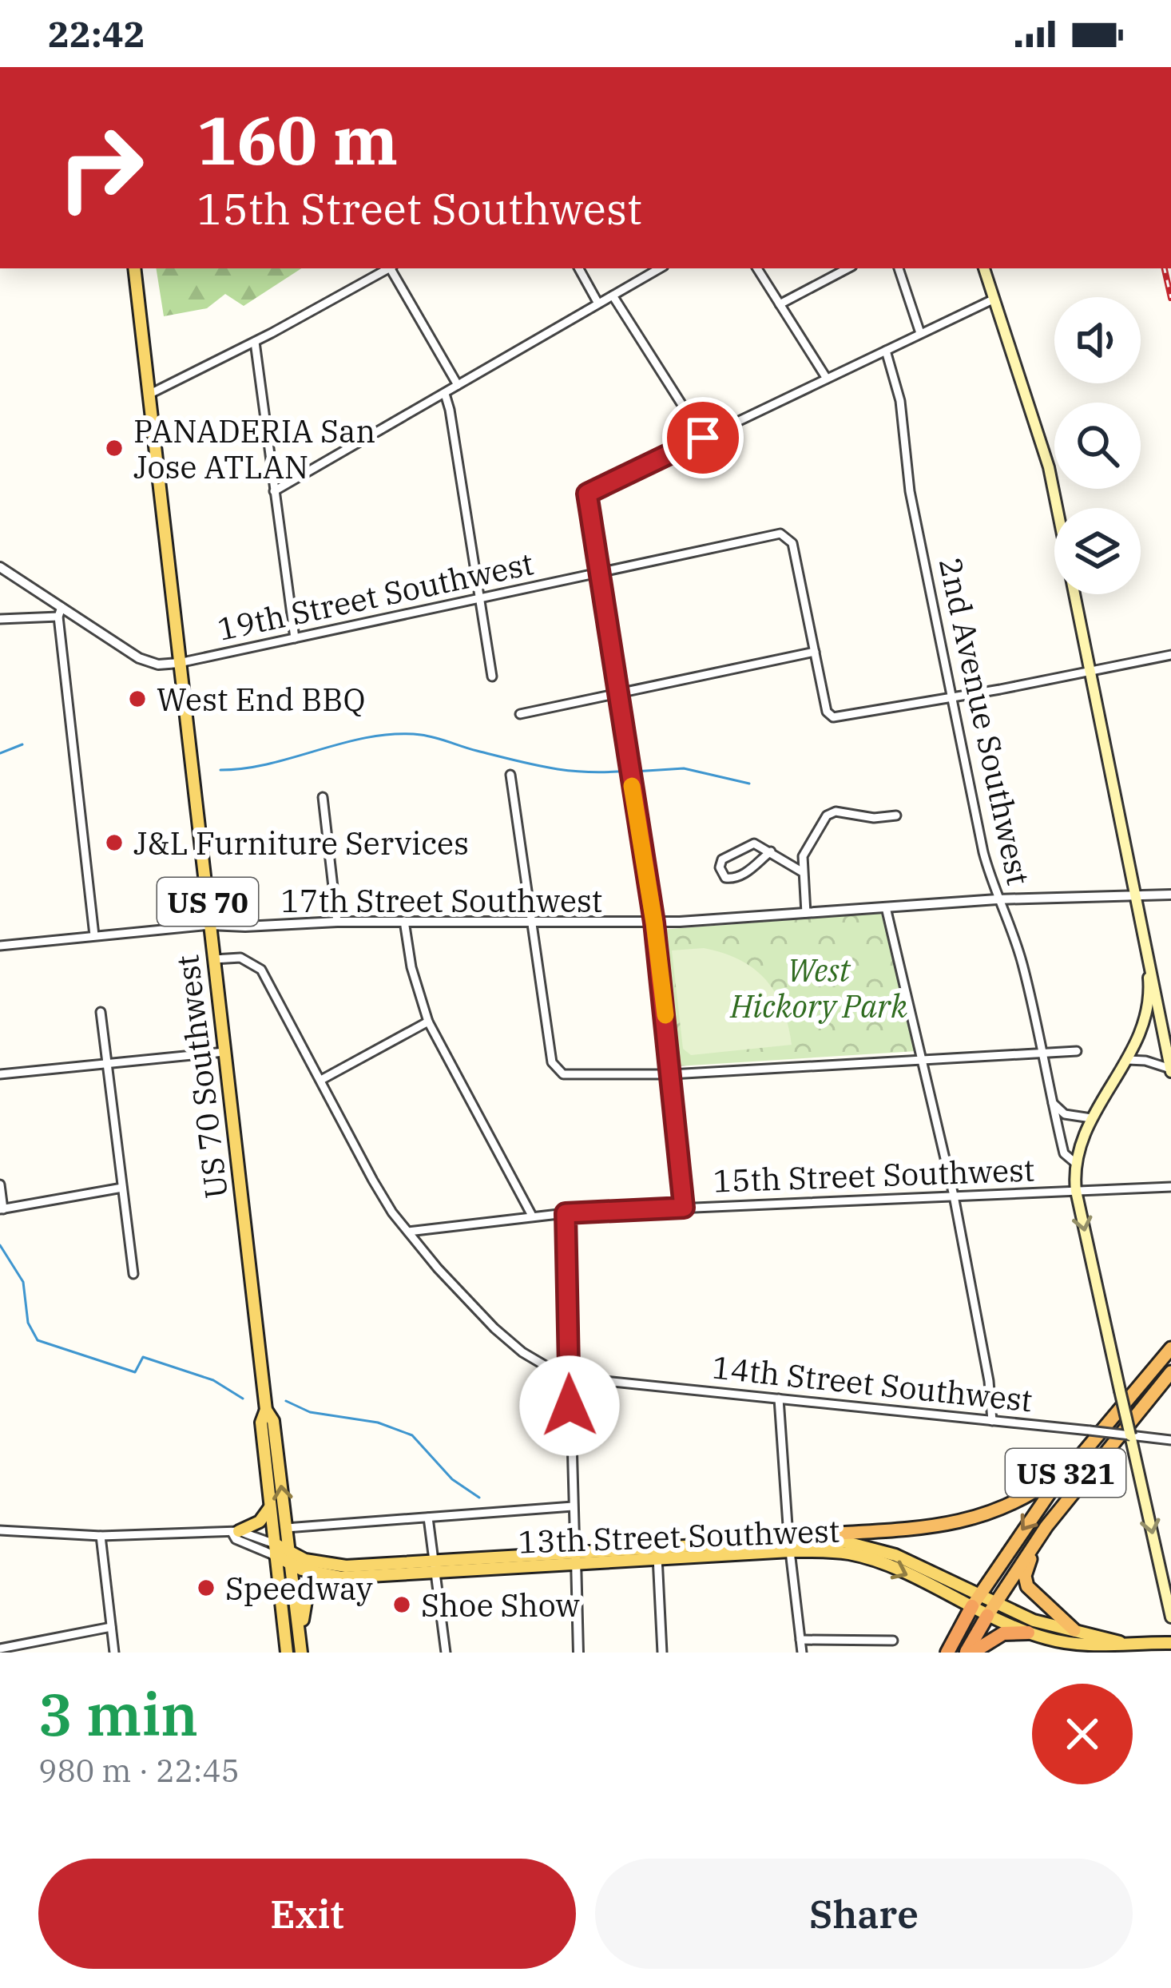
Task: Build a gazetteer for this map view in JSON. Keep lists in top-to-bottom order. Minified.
{"streets":{"highway":["US 321"],"main road":["2nd Avenue Southwest","US 70","US 70 Southwest","13th Street Southwest"],"street":["19th Street Southwest","17th Street Southwest","15th Street Southwest","14th Street Southwest"]},"crossings":[["19th Street Southwest","US 70 Southwest"],["2nd Avenue Southwest","17th Street Southwest"],["2nd Avenue Southwest","15th Street Southwest"],["2nd Avenue Southwest","14th Street Southwest"],["17th Street Southwest","US 70 Southwest"],["US 70","US 70 Southwest"],["US 70 Southwest","13th Street Southwest"],["US 321","13th Street Southwest"]],"parks":["West Hickory Park"],"places":["PANADERIA San Jose ATLAN","West End BBQ","J&L Furniture Services","Speedway","Shoe Show"],"page":{"status":"22:42","turn":["160 m","15th Street Southwest"],"heading":["3 min","980 m · 22:45"],"buttons":["Exit","Share"]}}
